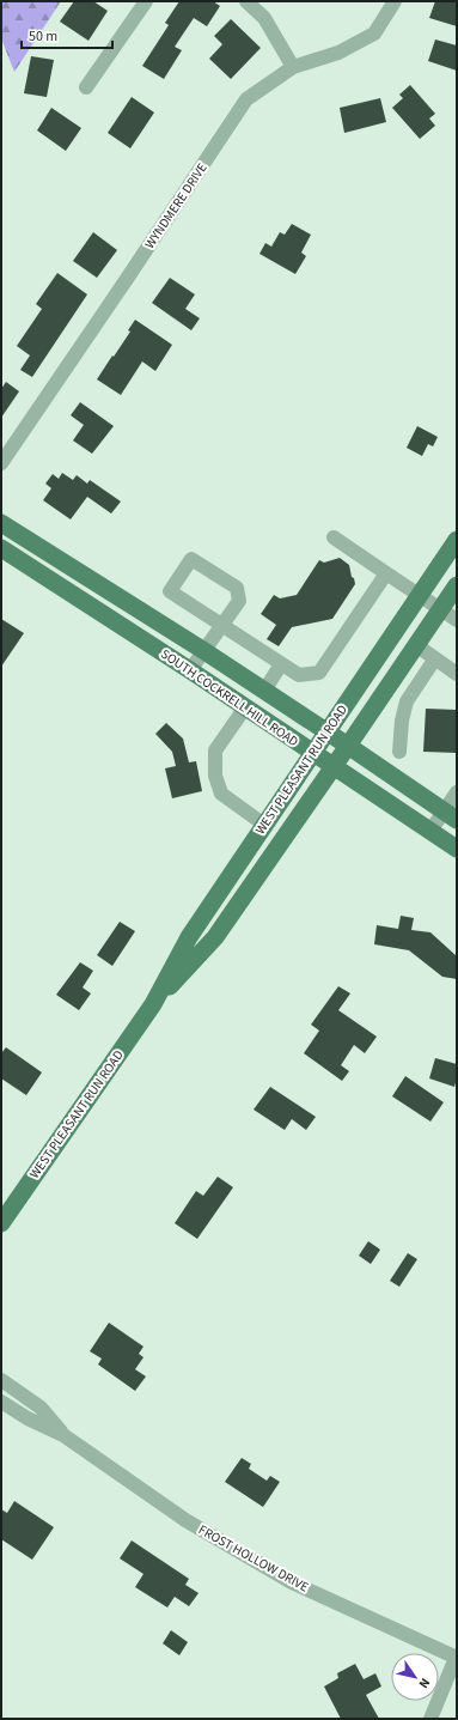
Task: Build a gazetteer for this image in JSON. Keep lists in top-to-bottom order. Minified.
{"streets":{"main road":["SOUTH COCKRELL HILL ROAD","WEST PLEASANT RUN ROAD"],"street":["WYNDMERE DRIVE","FROST HOLLOW DRIVE"]},"crossings":[["SOUTH COCKRELL HILL ROAD","WEST PLEASANT RUN ROAD"]],"scale_bar":"50 m","north":"bottom right"}
